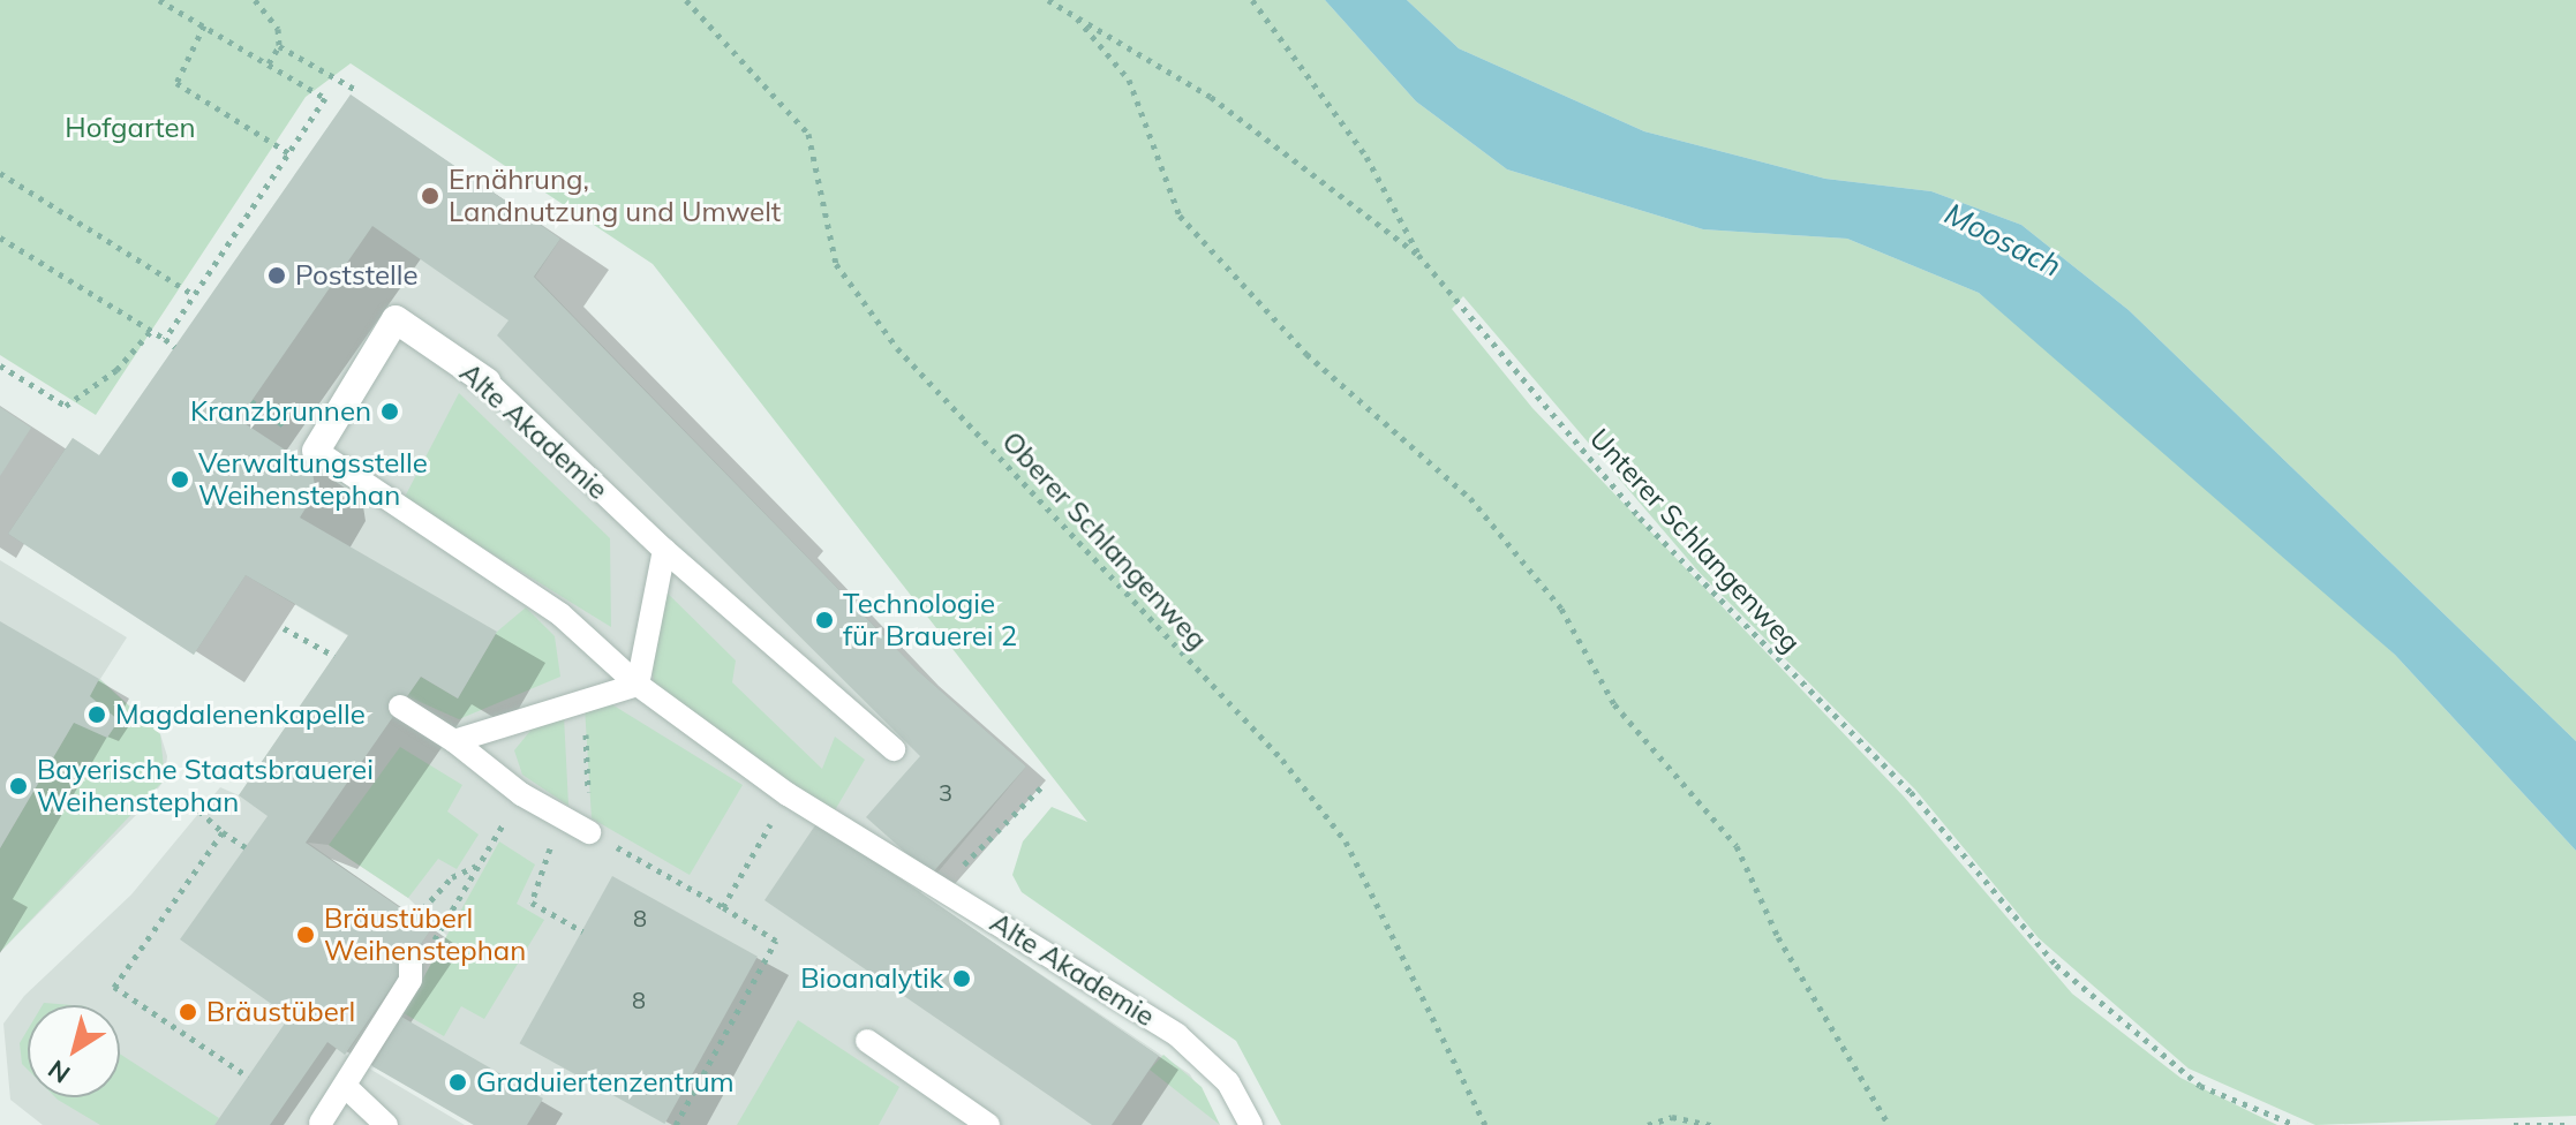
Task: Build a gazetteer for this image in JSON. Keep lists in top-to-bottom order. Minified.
{"streets":{"street":["Alte Akademie"],"path":["Oberer Schlangenweg","Unterer Schlangenweg"]},"water":["Moosach"],"parks":["Hofgarten"],"places":["Ernährung, Landnutzung und Umwelt","Poststelle","Kranzbrunnen","Verwaltungsstelle Weihenstephan","Technologie für Brauerei 2","Magdalenenkapelle","Bayerische Staatsbrauerei Weihenstephan","Bräustüberl Weihenstephan","Bioanalytik","Bräustüberl","Graduiertenzentrum"],"house_numbers":["3","8","8"],"north":"bottom left"}
